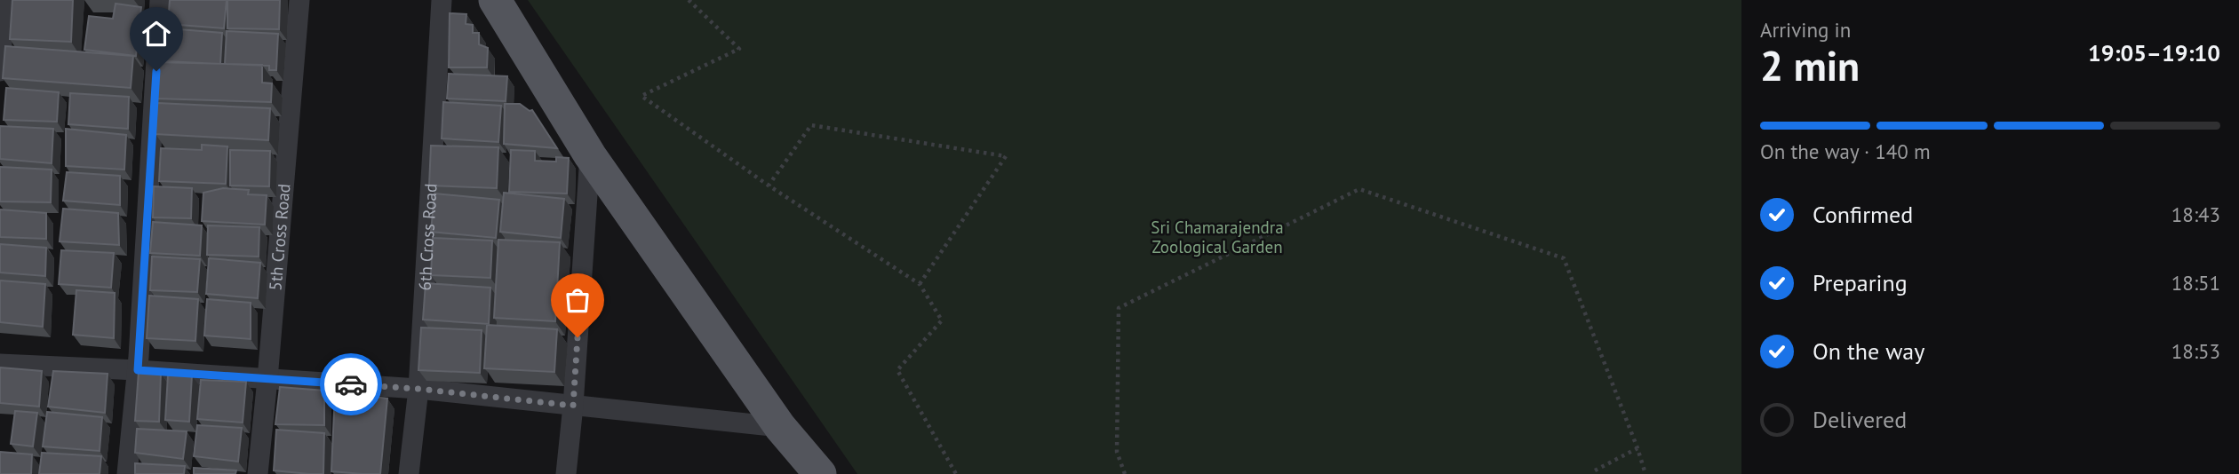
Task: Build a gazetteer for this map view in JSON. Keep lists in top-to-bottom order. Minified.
{"streets":{"street":["5th Cross Road","6th Cross Road"]},"parks":["Sri Chamarajendra Zoological Garden"],"page":{"heading":["2 min","Arriving in","19:05–19:10"],"bar":"On the way · 140 m","list":[["Confirmed","18:43"],["Preparing","18:51"],["On the way","18:53"],"Delivered"]}}
